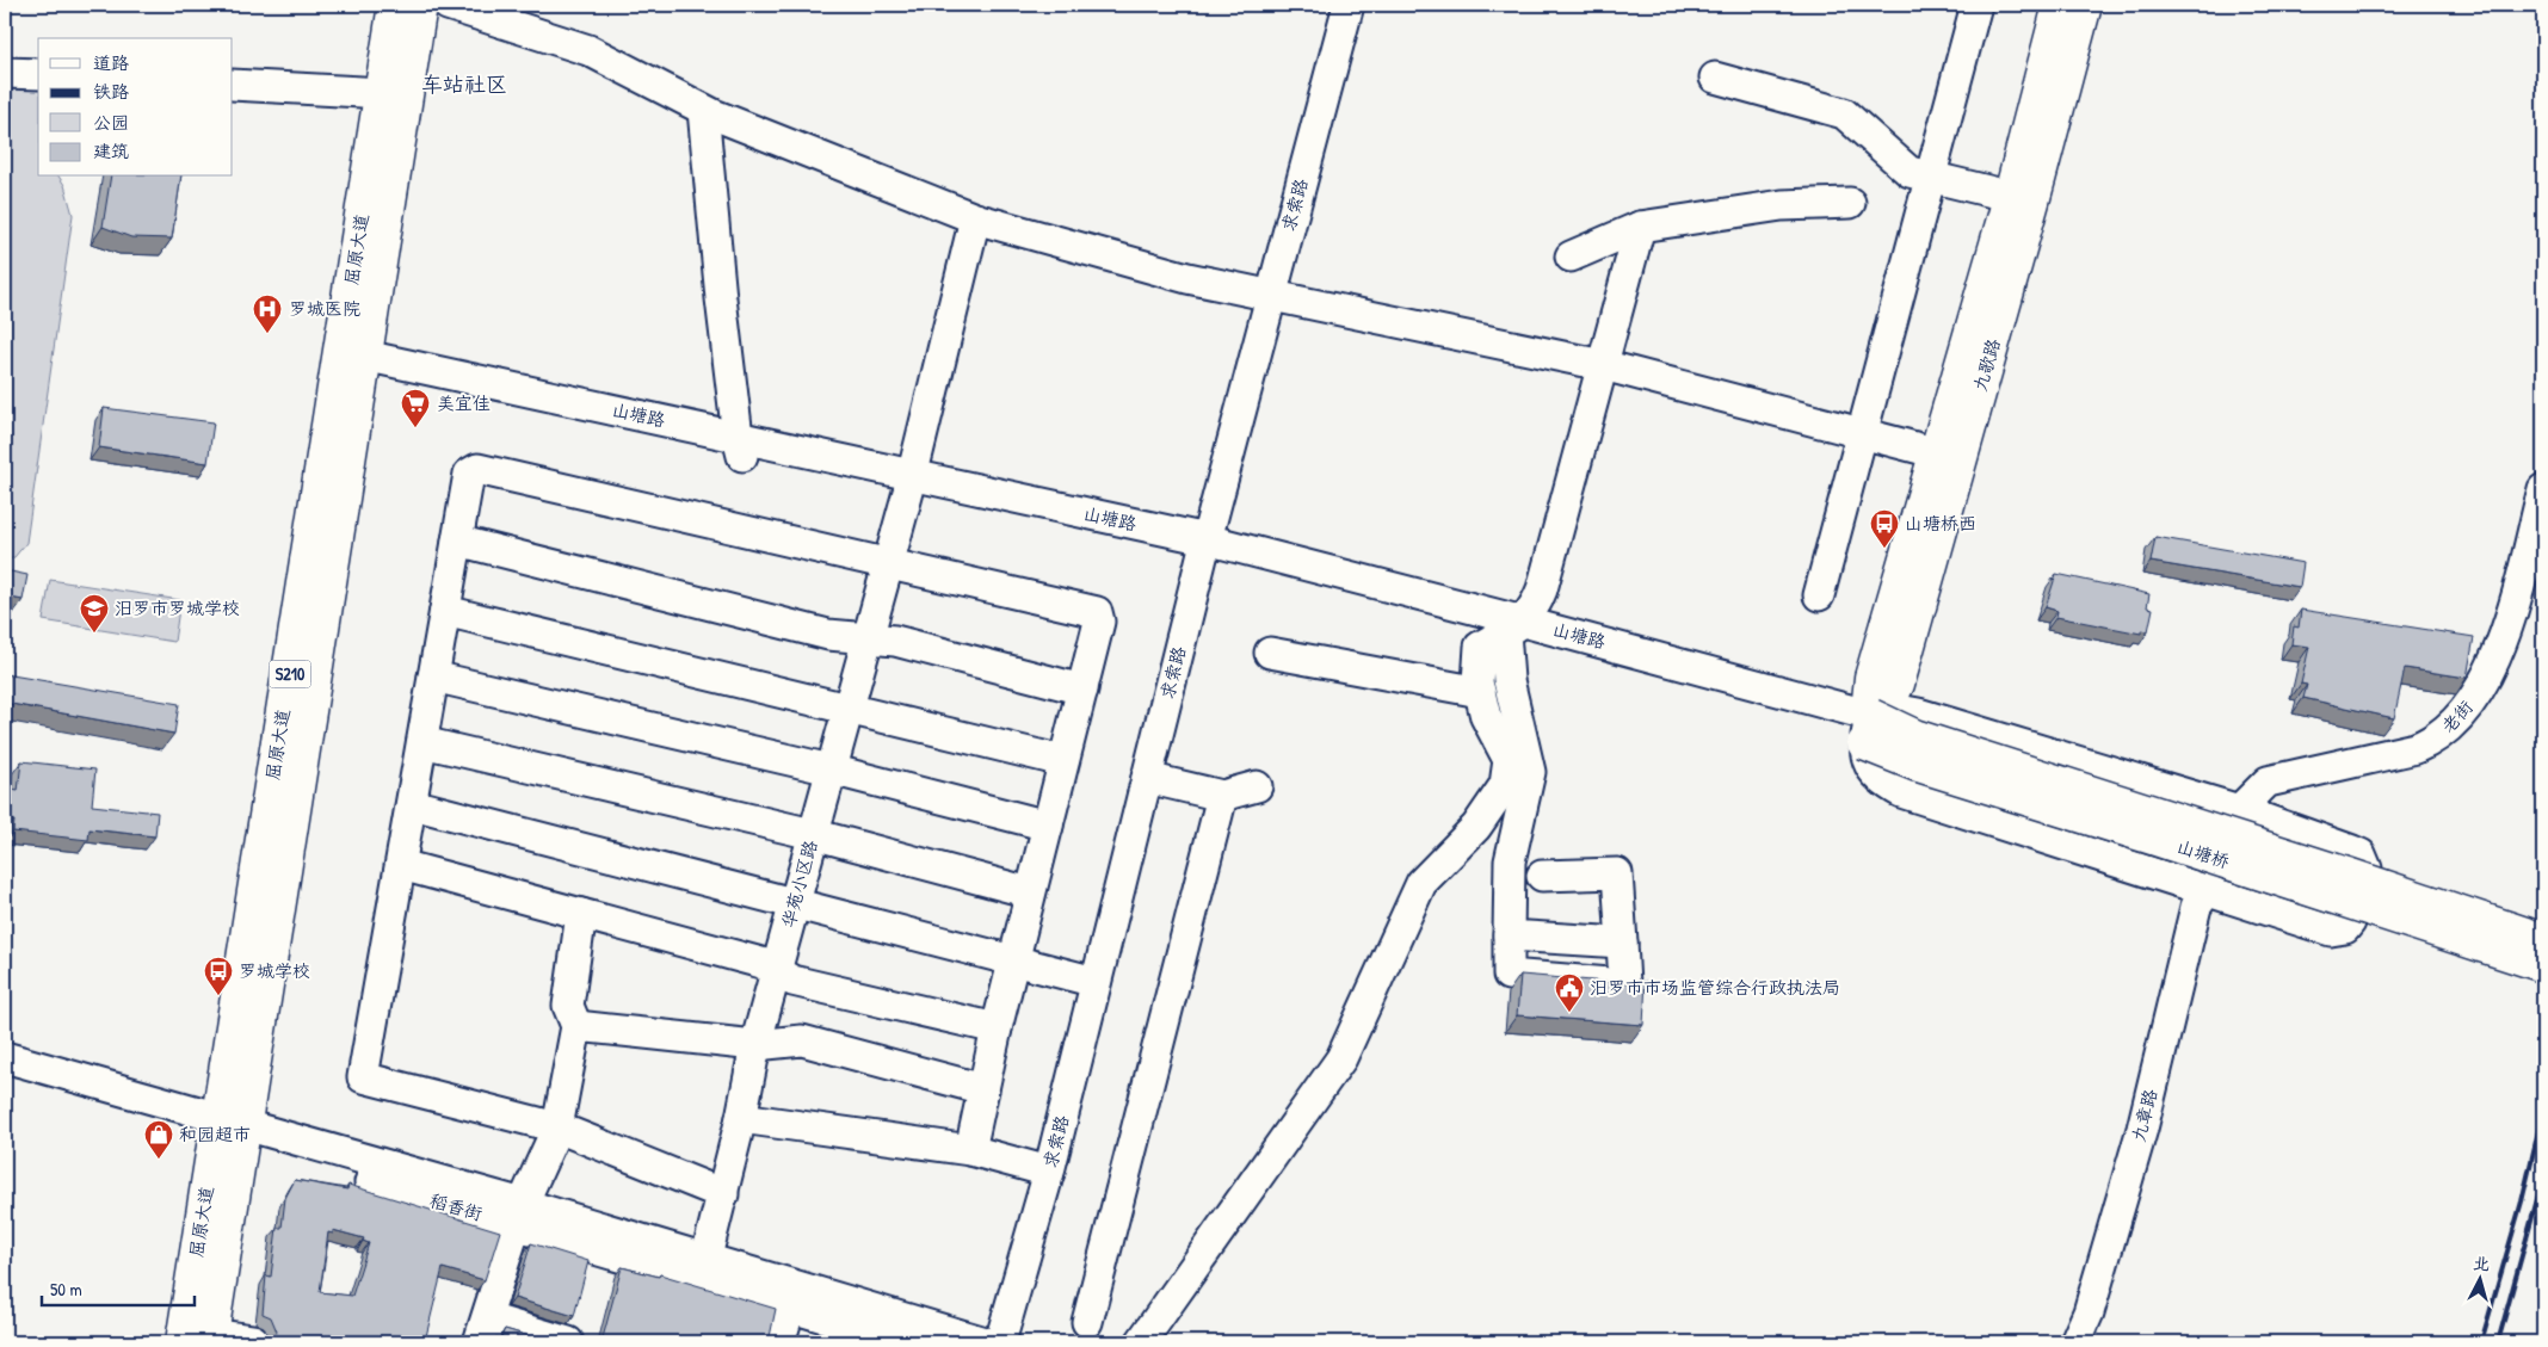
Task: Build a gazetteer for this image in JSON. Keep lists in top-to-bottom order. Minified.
{"streets":{"main road":["屈原大道","九歌路","S210","山塘桥"],"street":["求索路","山塘路","老街","华苑小区路","九章路","稻香街"]},"crossings":[["求索路","山塘路"],["屈原大道","山塘路"],["屈原大道","稻香街"],["九歌路","山塘路"],["九歌路","山塘桥"],["山塘路","山塘桥"],["山塘路","华苑小区路"],["华苑小区路","稻香街"]],"districts":["车站社区"],"places":{"hospital":["罗城医院"],"supermarket":["美宜佳"],"bus stop":["山塘桥西","罗城学校"],"school or university":["汨罗市罗城学校"],"public building":["汨罗市市场监管综合行政执法局"],"shop":["和园超市"]},"legend":["道路","铁路","公园","建筑"],"scale_bar":"50 m","north":"top"}
